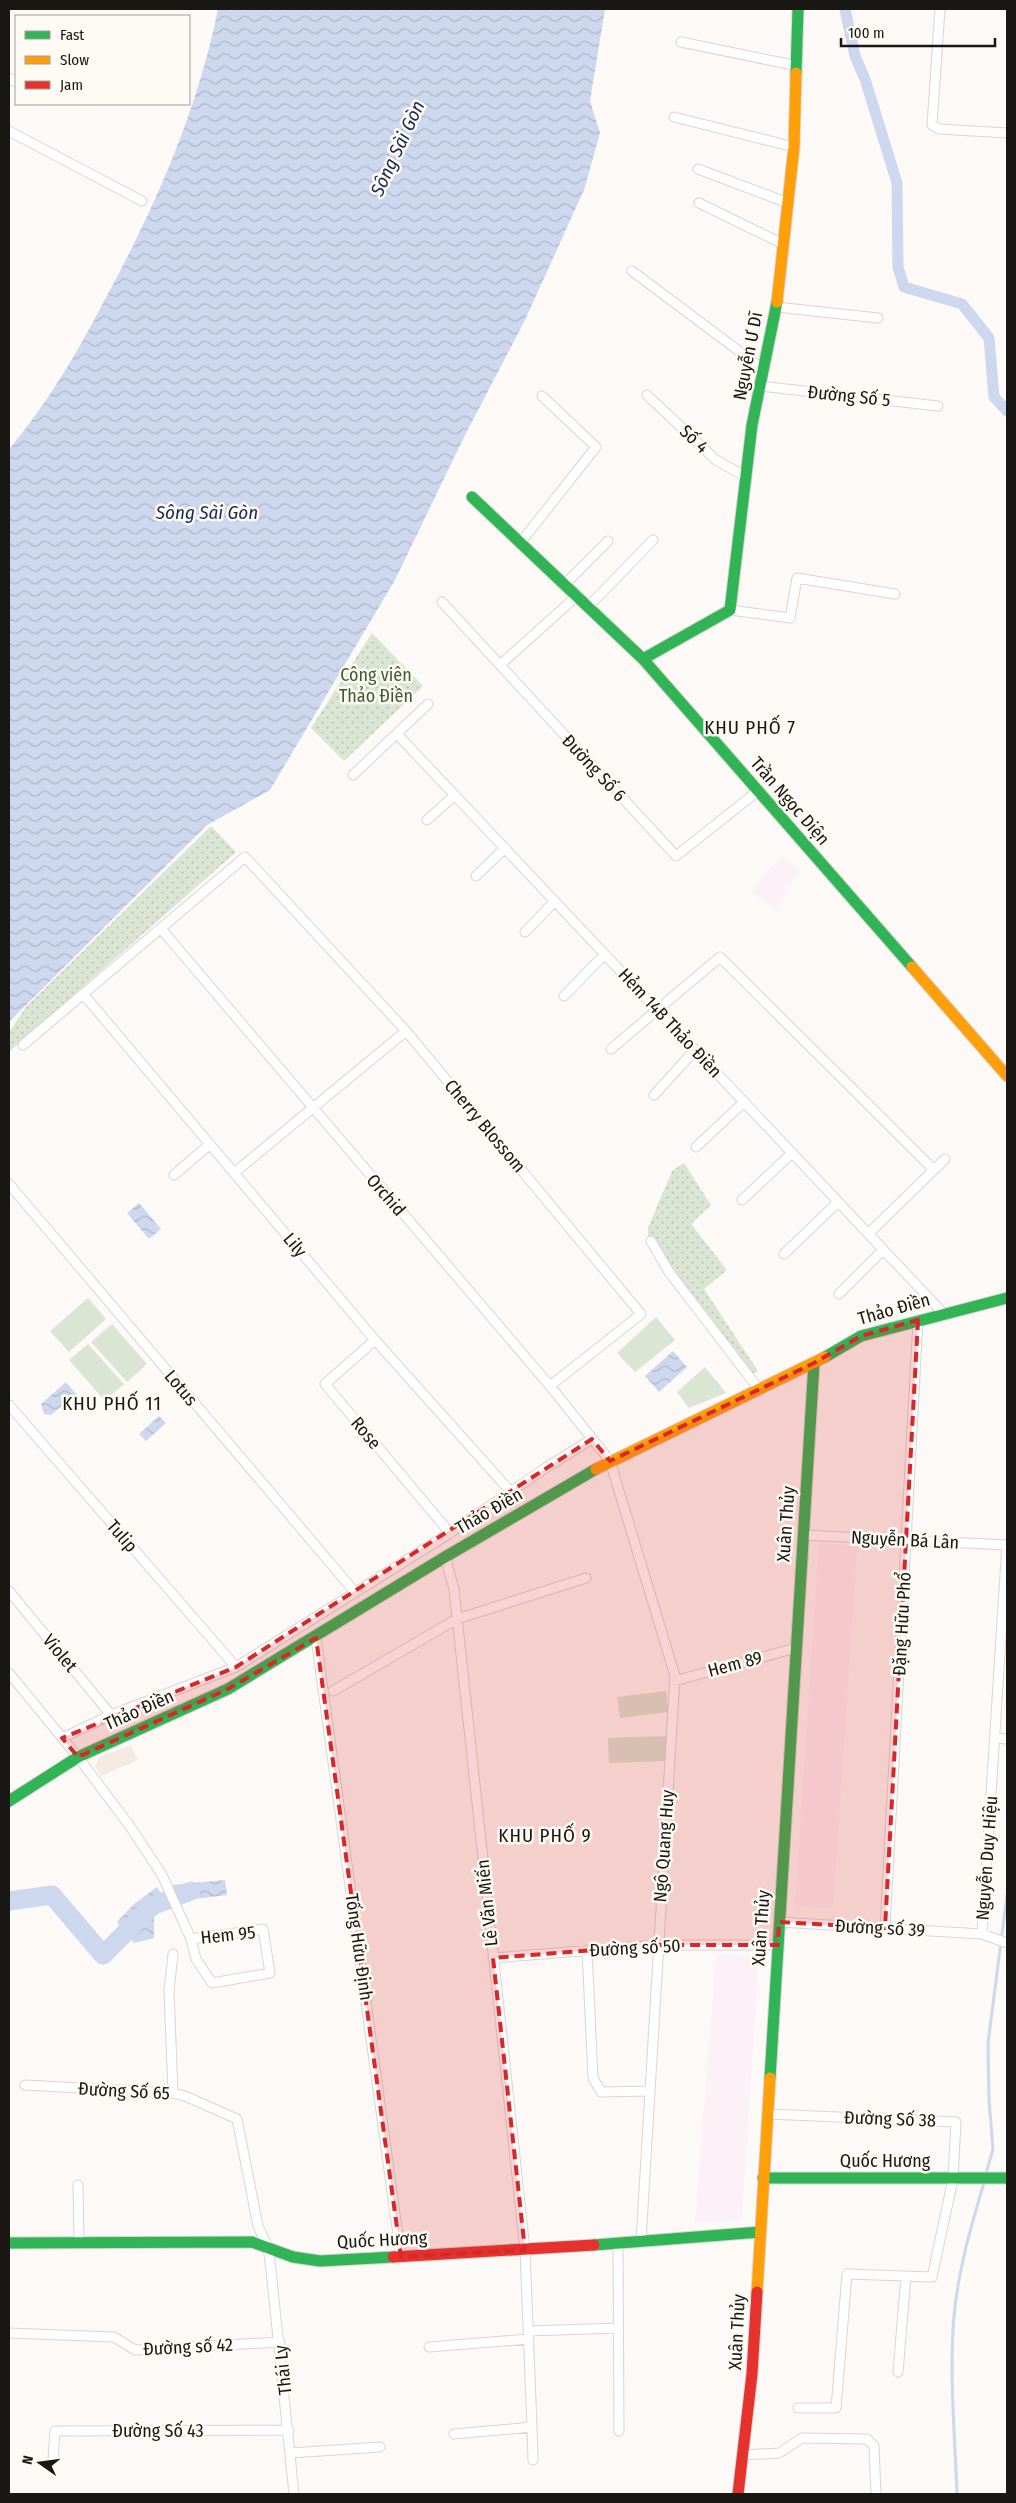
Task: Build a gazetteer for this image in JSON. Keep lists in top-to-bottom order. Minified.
{"streets":{"street":["Nguyễn Ư Dĩ","Đường Số 5","Số 4","Đường Số 6","Trần Ngọc Diện","Hẻm 14B Thảo Điền","Cherry Blossom","Orchid","Lily","Thảo Điền","Lotus","Rose","Xuân Thủy","Tulip","Nguyễn Bá Lân","Đặng Hữu Phổ","Violet","Hem 89","Ngô Quang Huy","Nguyễn Duy Hiệu","Lê Văn Miến","Đường số 39","Hem 95","Tống Hữu Định","Đường số 50","Đường Số 65","Đường Số 38","Quốc Hương","Đường số 42","Thái Ly","Đường Số 43"]},"crossings":[["Nguyễn Ư Dĩ","Đường Số 5"],["Nguyễn Ư Dĩ","Số 4"],["Đường Số 6","Trần Ngọc Diện"],["Hẻm 14B Thảo Điền","Thảo Điền"],["Cherry Blossom","Orchid"],["Orchid","Thảo Điền"],["Orchid","Ngô Quang Huy"],["Lily","Rose"],["Thảo Điền","Xuân Thủy"],["Thảo Điền","Đặng Hữu Phổ"],["Thảo Điền","Ngô Quang Huy"],["Thảo Điền","Lê Văn Miến"],["Thảo Điền","Hem 95"],["Thảo Điền","Tống Hữu Định"],["Xuân Thủy","Nguyễn Bá Lân"],["Xuân Thủy","Hem 89"],["Xuân Thủy","Đường số 39"],["Xuân Thủy","Đường số 50"],["Xuân Thủy","Đường Số 38"],["Xuân Thủy","Quốc Hương"],["Nguyễn Bá Lân","Đặng Hữu Phổ"],["Nguyễn Bá Lân","Nguyễn Duy Hiệu"],["Đặng Hữu Phổ","Đường số 39"],["Hem 89","Ngô Quang Huy"],["Ngô Quang Huy","Đường số 50"],["Ngô Quang Huy","Quốc Hương"],["Nguyễn Duy Hiệu","Đường số 39"],["Lê Văn Miến","Đường số 50"],["Lê Văn Miến","Quốc Hương"],["Tống Hữu Định","Quốc Hương"],["Đường Số 65","Quốc Hương"],["Đường Số 65","Thái Ly"],["Đường Số 38","Quốc Hương"],["Quốc Hương","Thái Ly"],["Đường số 42","Thái Ly"],["Thái Ly","Đường Số 43"]],"districts":["KHU PHỐ 7","KHU PHỐ 11","KHU PHỐ 9"],"water":["Sông Sài Gòn"],"parks":["Công viên Thảo Điền"],"legend":["Fast","Slow","Jam"],"scale_bar":"100 m","north":"left"}
